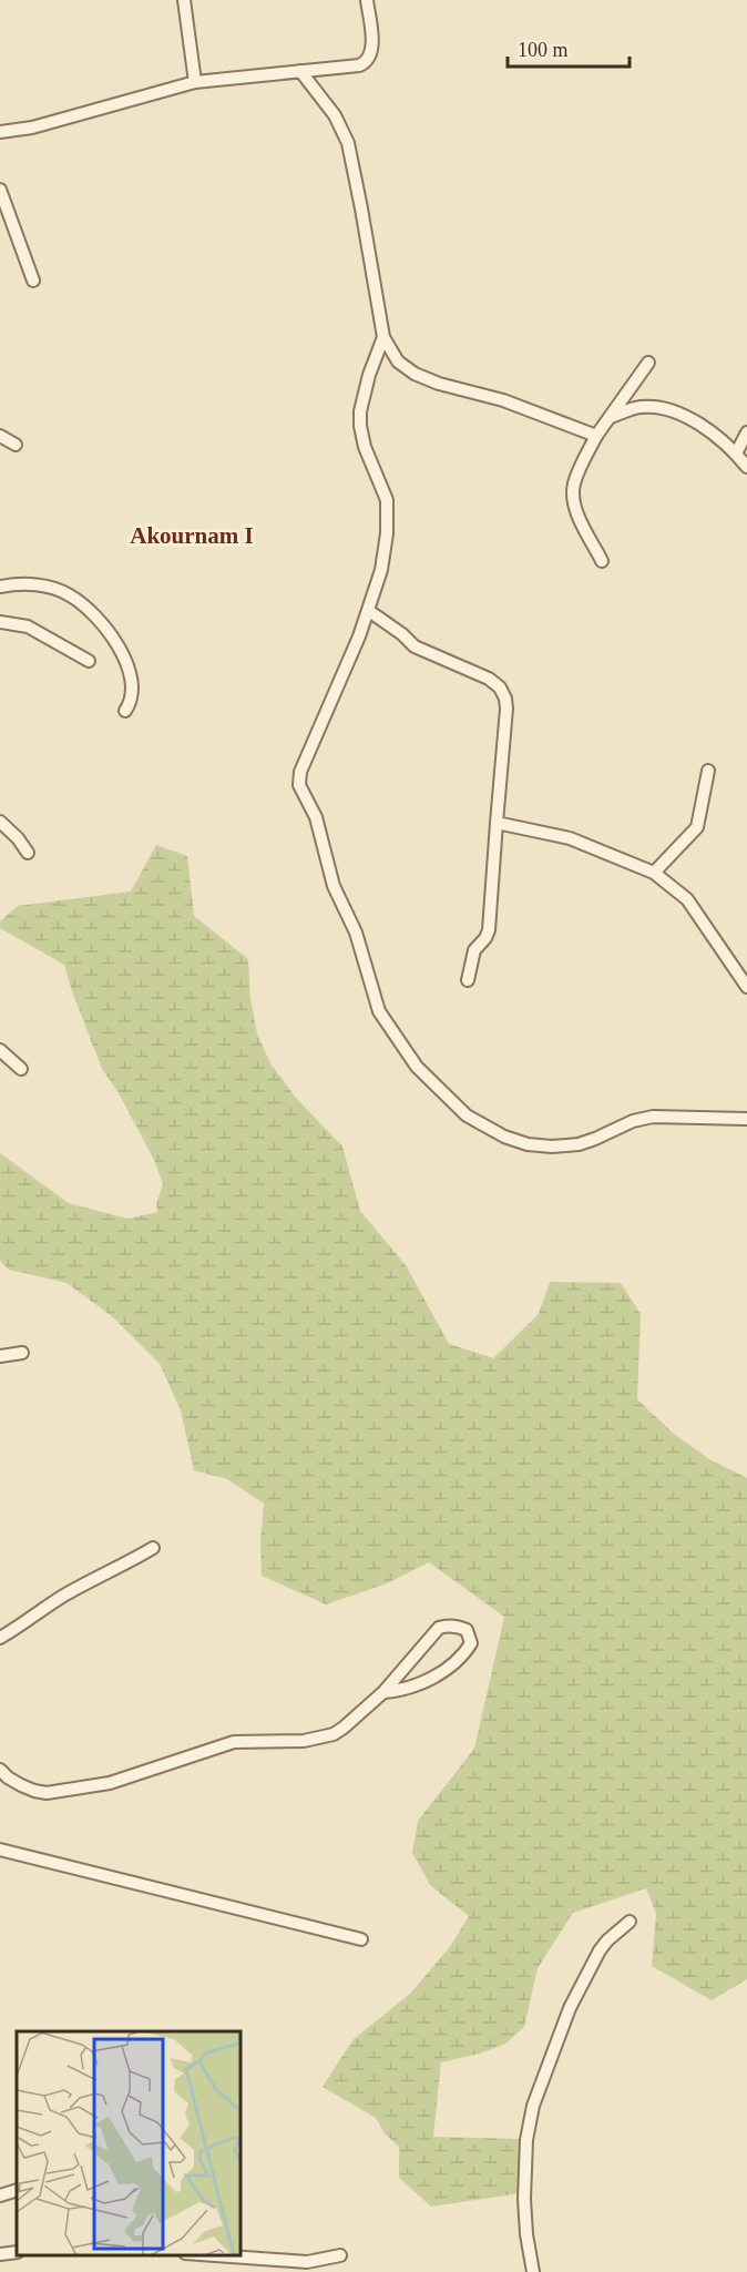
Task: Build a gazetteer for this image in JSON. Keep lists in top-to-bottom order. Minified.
{"districts":["Akournam I"],"scale_bar":"100 m"}
